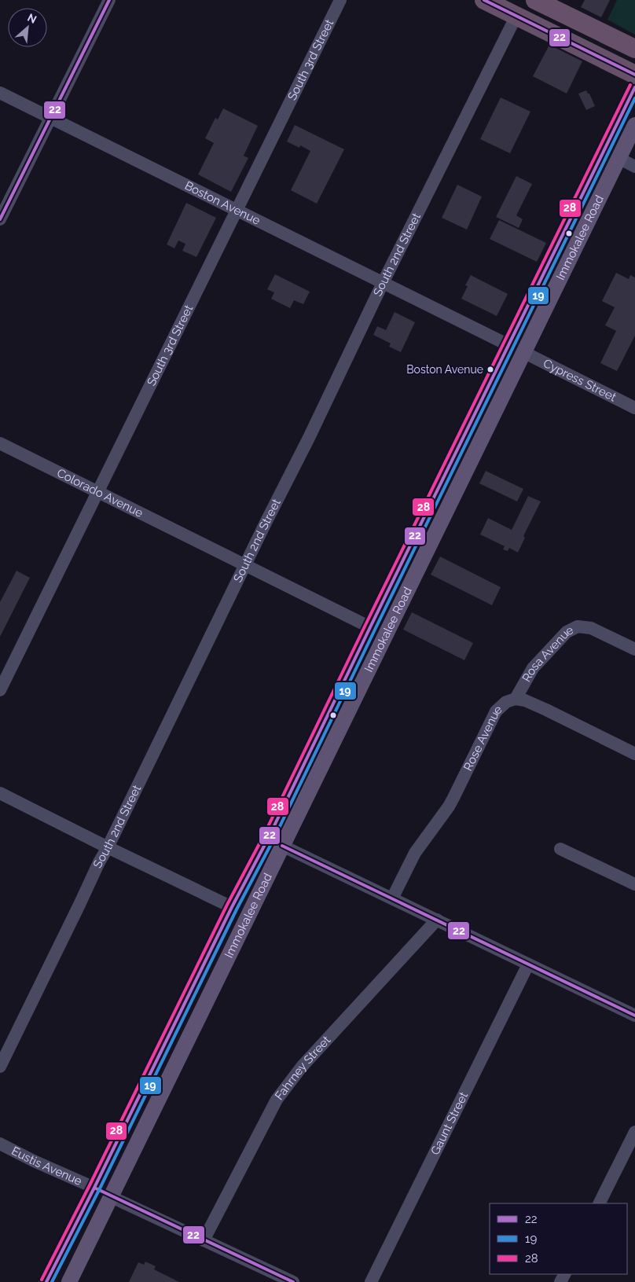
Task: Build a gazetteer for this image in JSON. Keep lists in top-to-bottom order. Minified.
{"streets":{"main road":["Immokalee Road"],"street":["South 3rd Street","Boston Avenue","South 2nd Street","Cypress Street","Colorado Avenue","Rosa Avenue","Rose Avenue","Fahrney Street","Gaunt Street","Eustis Avenue"]},"crossings":[["South 3rd Street","Boston Avenue"],["South 3rd Street","Colorado Avenue"],["Boston Avenue","Immokalee Road"],["Boston Avenue","South 2nd Street"],["Immokalee Road","Cypress Street"],["Immokalee Road","Colorado Avenue"],["Immokalee Road","Eustis Avenue"],["South 2nd Street","Colorado Avenue"],["Rosa Avenue","Rose Avenue"]],"places":["Boston Avenue"],"lines":["transit line 22","transit line 28","transit line 19"],"legend":["22","19","28"],"north":"top right"}
